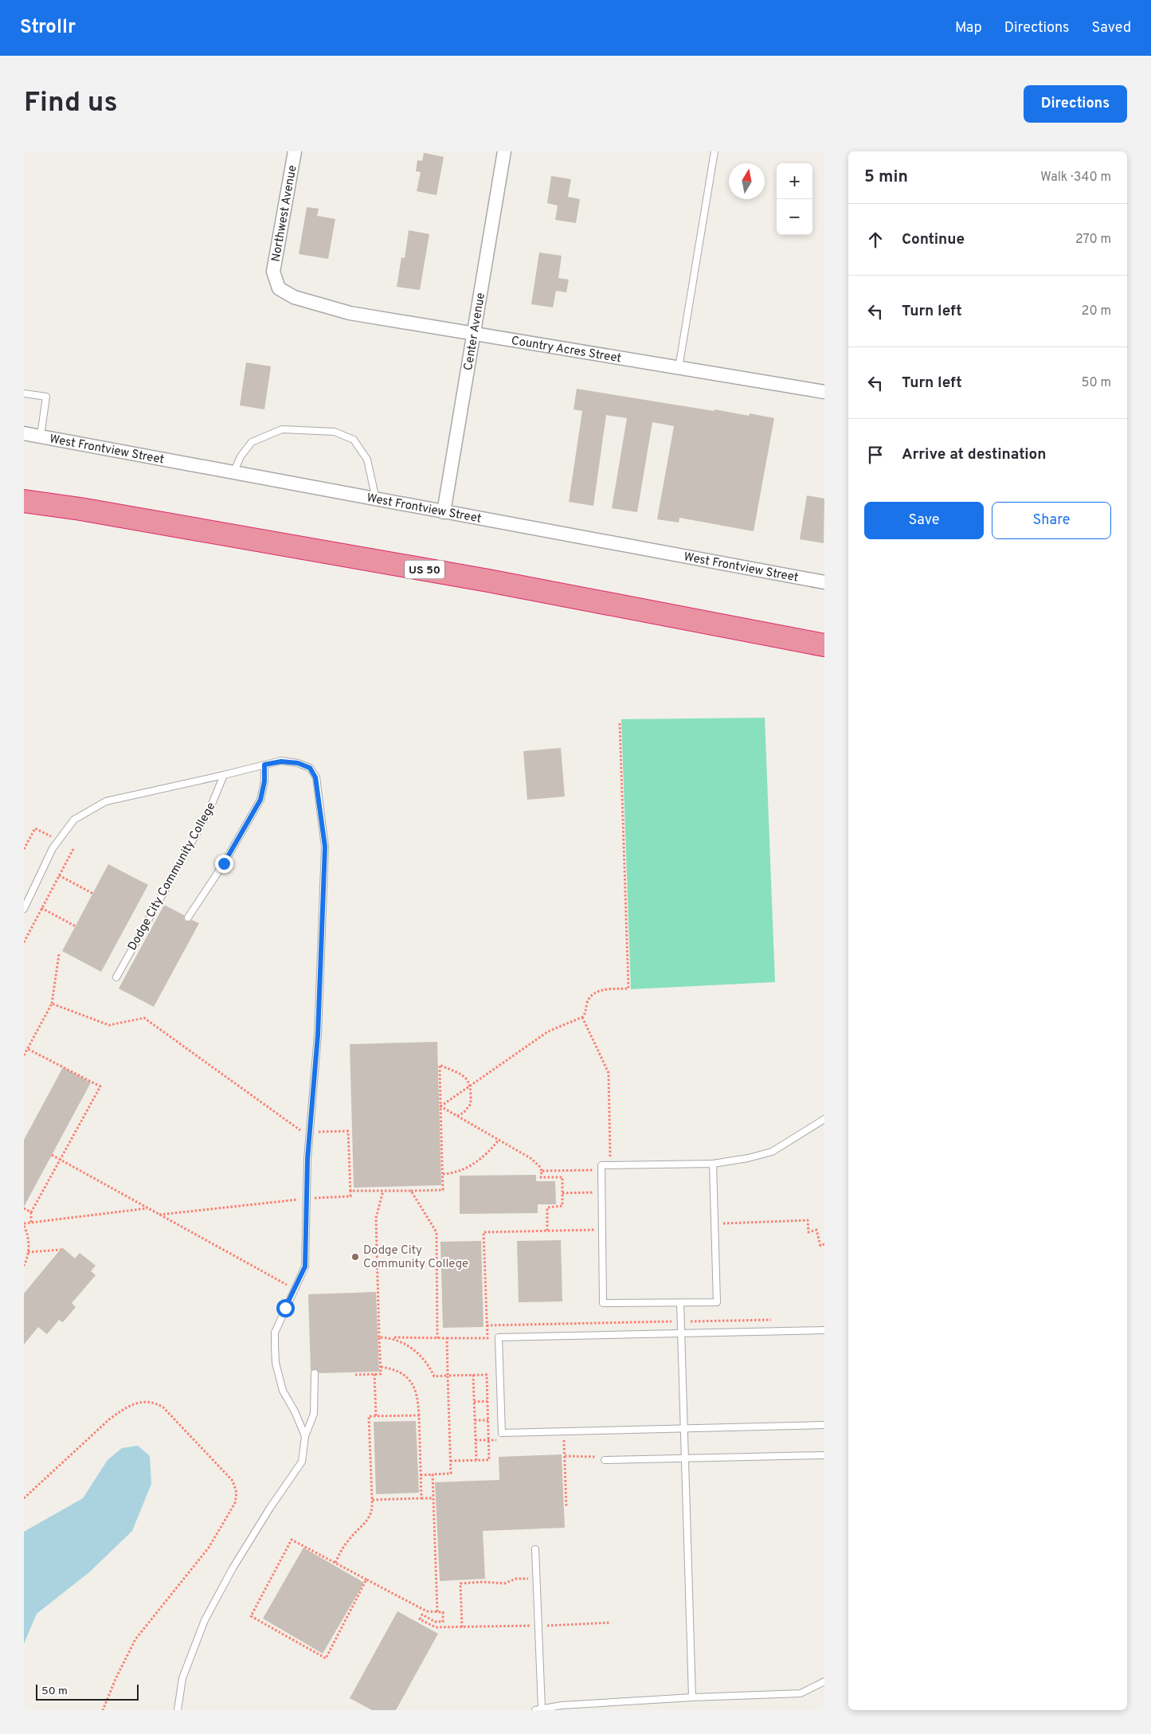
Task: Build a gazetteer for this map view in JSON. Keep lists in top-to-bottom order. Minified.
{"streets":{"highway":["US 50"],"street":["Northwest Avenue","Center Avenue","Country Acres Street","West Frontview Street"],"lane":["Dodge City Community College"]},"crossings":[["Northwest Avenue","Country Acres Street"],["Center Avenue","Country Acres Street"],["Center Avenue","West Frontview Street"]],"places":["Dodge City Community College"],"scale_bar":"50 m","north":"top","page":{"header":"Strollr","nav":["Map","Directions","Saved"],"buttons":["Directions",["Save","Share"]],"title":"Find us","heading":["5 min","Walk · 340 m"],"map_buttons":["+","−"],"list":[["Continue","270 m"],["Turn left","20 m"],["Turn left","50 m"],"Arrive at destination"],"scale":"50 m"}}
